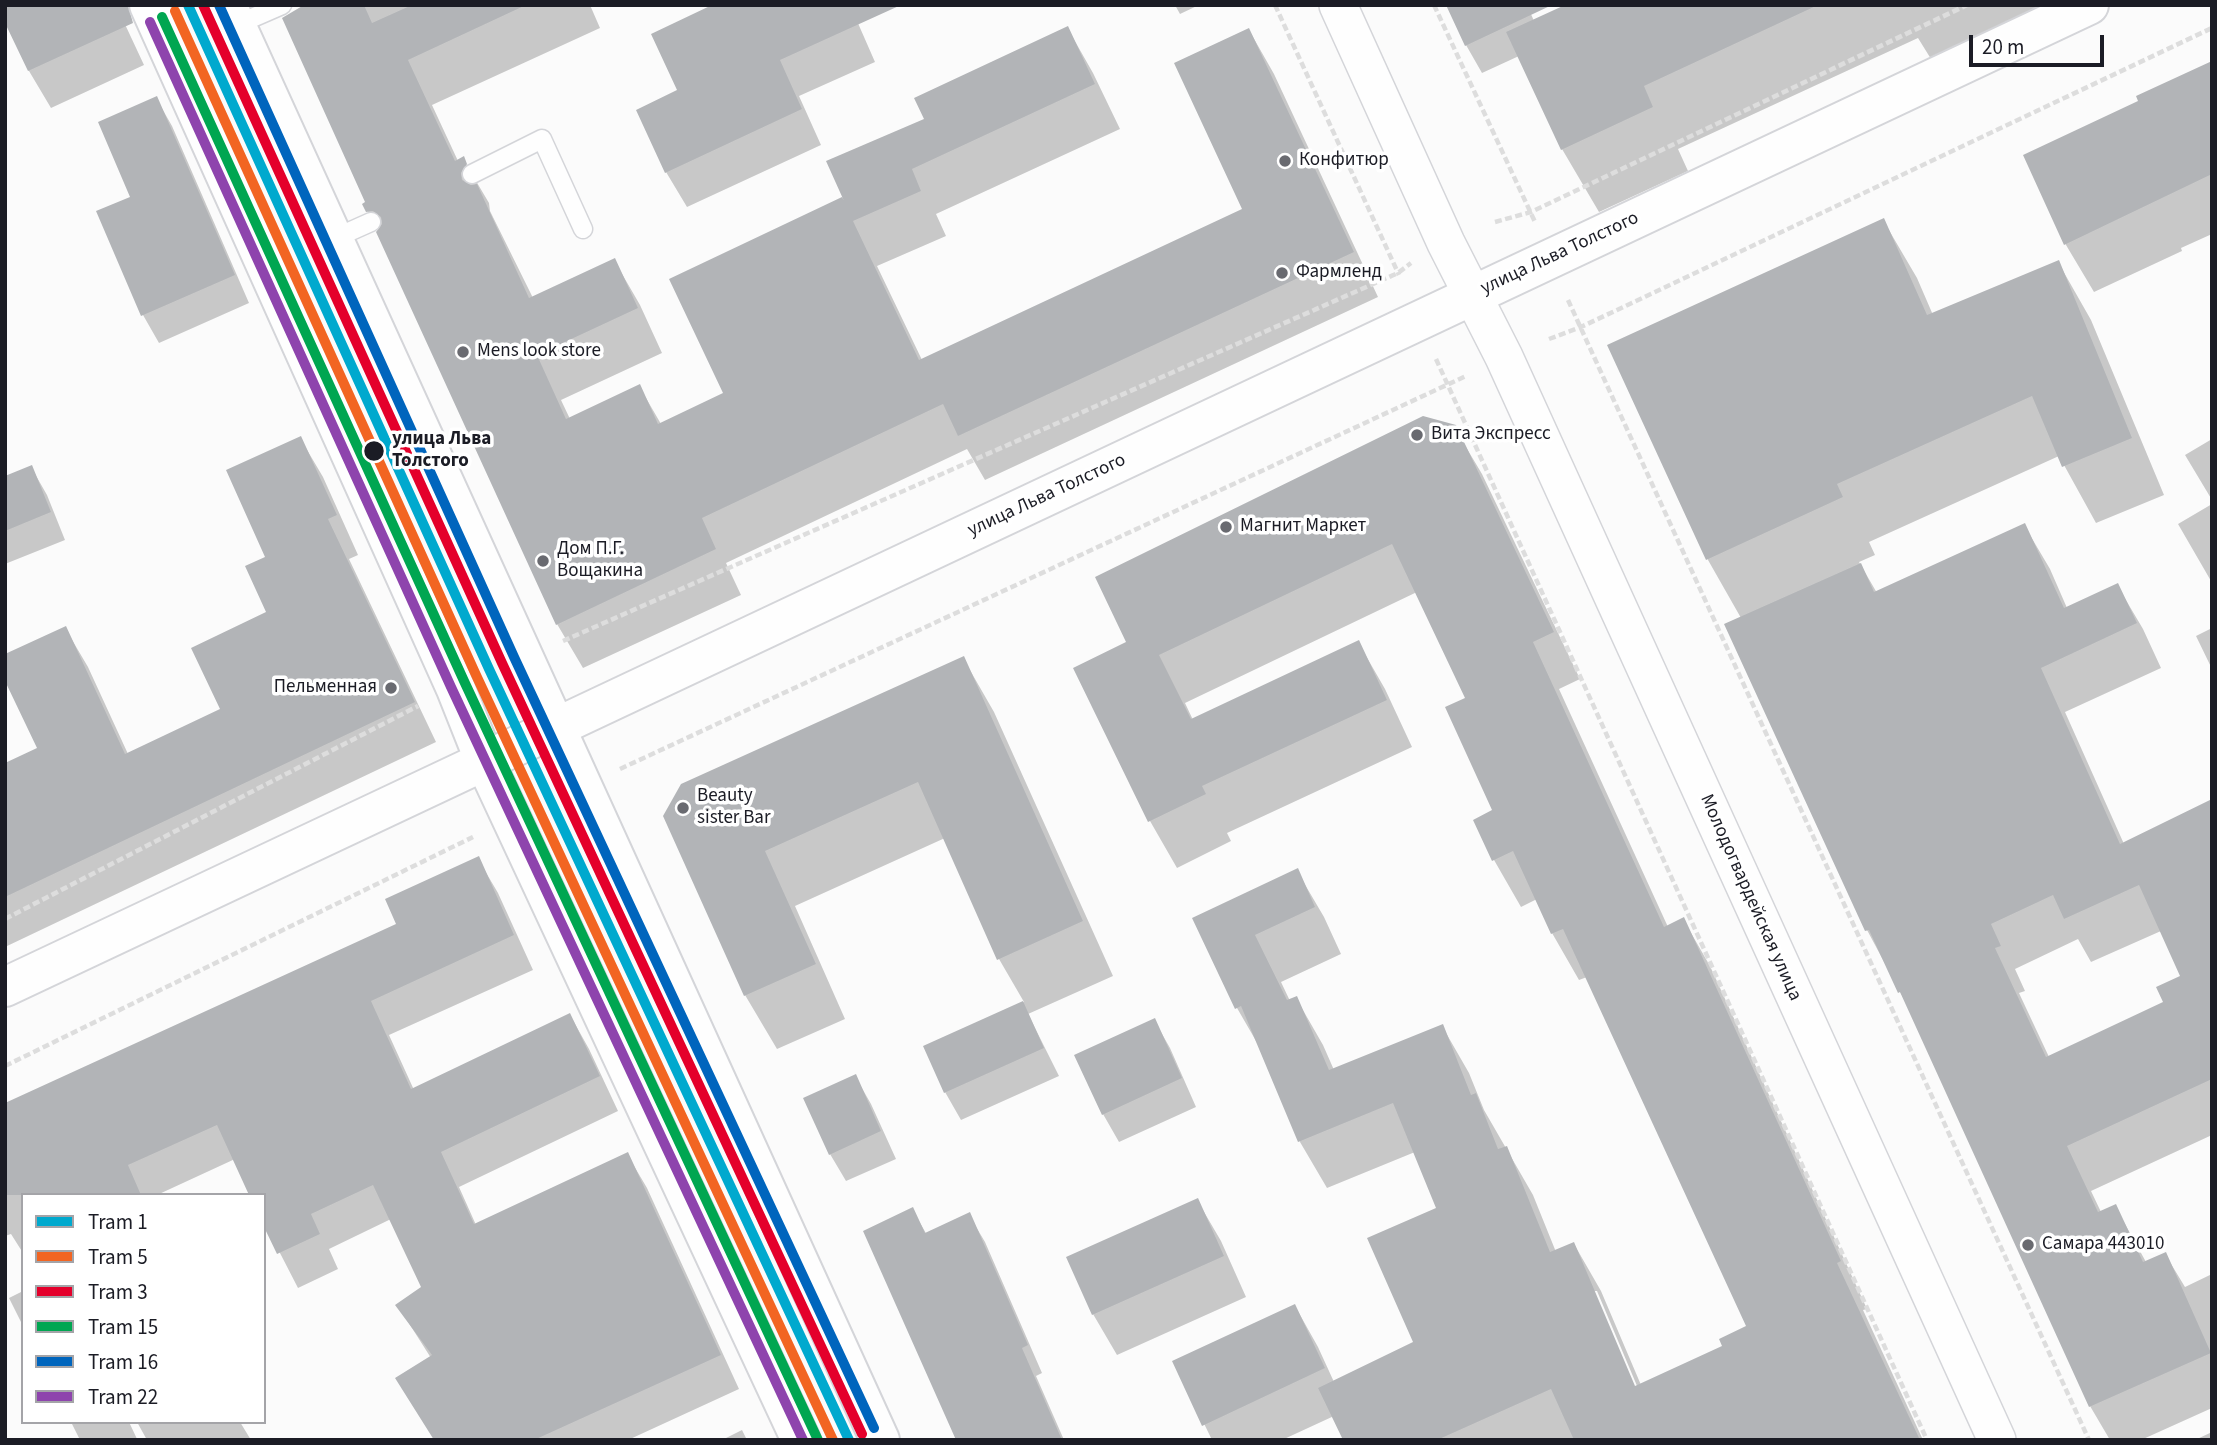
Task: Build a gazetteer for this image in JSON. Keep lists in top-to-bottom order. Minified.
{"streets":{"main road":["улица Льва Толстого"],"street":["Молодогвардейская улица"]},"crossings":[["улица Льва Толстого","Молодогвардейская улица"]],"places":["Конфитюр","Фармленд","Mens look store","Вита Экспресс","улица Льва Толстого","Магнит Маркет","Дом П.Г. Вощакина","Пельменная","Beauty sister Bar","Самара 443010"],"lines":["tram line 1","tram line 3","tram line 16","tram line 5","tram line 15","tram line 22"],"legend":["Tram 1","Tram 5","Tram 3","Tram 15","Tram 16","Tram 22"],"scale_bar":"20 m"}
